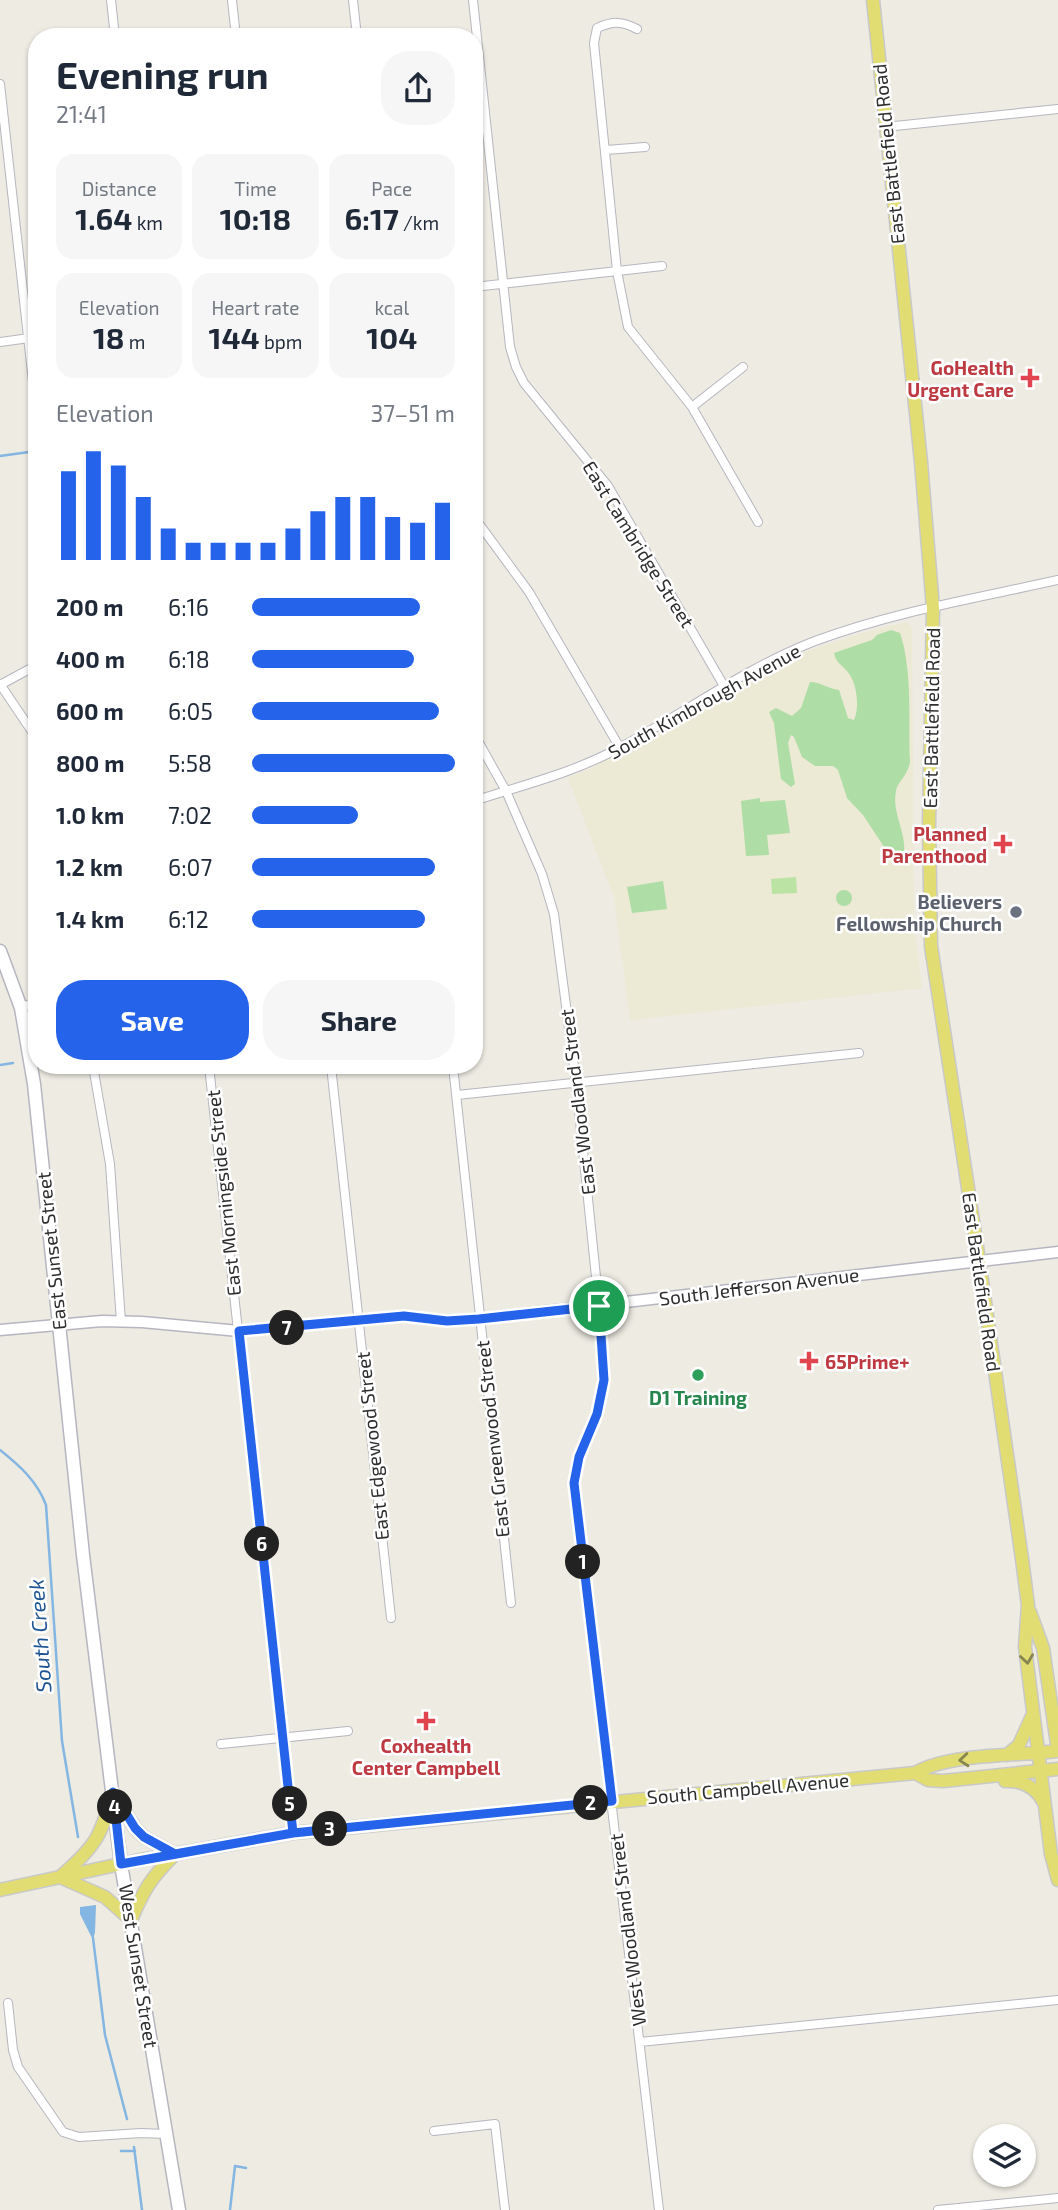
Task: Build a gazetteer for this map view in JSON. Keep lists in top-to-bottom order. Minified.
{"streets":{"main road":["East Battlefield Road","East Sunset Street","South Campbell Avenue","West Sunset Street"],"street":["East Cambridge Street","South Kimbrough Avenue","East Woodland Street","East Morningside Street","South Jefferson Avenue","East Greenwood Street","East Edgewood Street","West Woodland Street"]},"crossings":[["East Battlefield Road","South Kimbrough Avenue"],["East Battlefield Road","South Jefferson Avenue"],["East Cambridge Street","South Kimbrough Avenue"],["South Kimbrough Avenue","East Woodland Street"],["East Woodland Street","South Jefferson Avenue"],["East Woodland Street","West Woodland Street"],["East Morningside Street","South Jefferson Avenue"],["East Morningside Street","South Campbell Avenue"],["East Sunset Street","South Jefferson Avenue"],["East Sunset Street","West Sunset Street"],["South Jefferson Avenue","East Greenwood Street"],["South Jefferson Avenue","East Edgewood Street"],["South Campbell Avenue","West Woodland Street"],["South Campbell Avenue","West Sunset Street"]],"water":["South Creek"],"places":{"health":["GoHealth Urgent Care","Planned Parenthood","65Prime+","Coxhealth Center Campbell"],"other":["Believers Fellowship Church","D1 Training"]},"page":{"heading":["Evening run","21:41"],"stats":[["Distance","1.64 km"],["Time","10:18"],["Pace","6:17 /km"],["Elevation","18 m"],["Heart rate","144 bpm"],["kcal","104"]],"chart":["Elevation","37–51 m"],"list":[{"name":"200 m","note":"6:16"},{"name":"400 m","note":"6:18"},{"name":"600 m","note":"6:05"},{"name":"800 m","note":"5:58"},{"name":"1.0 km","note":"7:02"},{"name":"1.2 km","note":"6:07"},{"name":"1.4 km","note":"6:12"}],"buttons":["Save","Share"],"pins":["7","6","1","2","5","4","3"]}}
